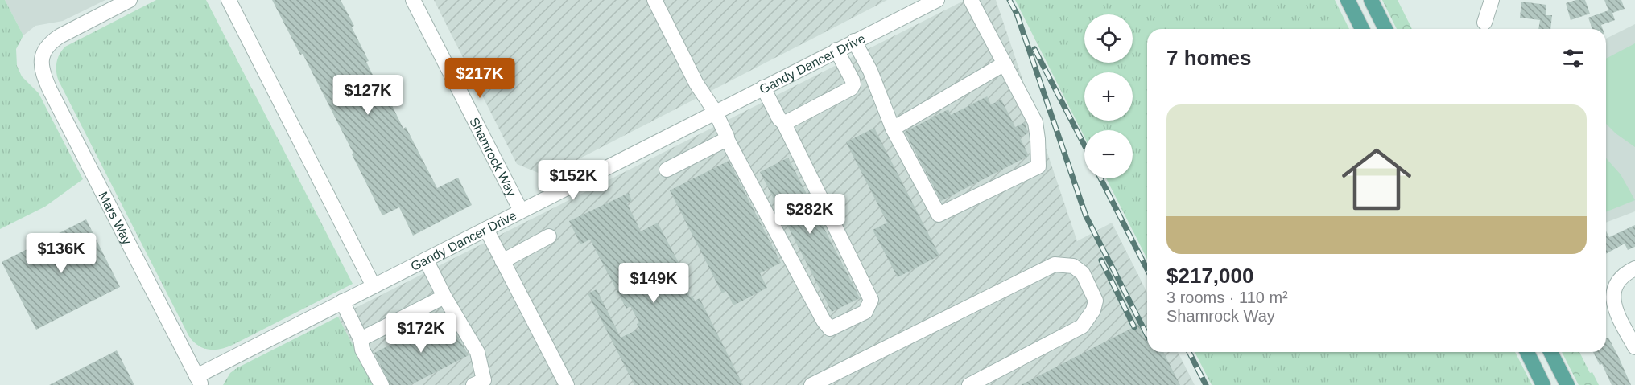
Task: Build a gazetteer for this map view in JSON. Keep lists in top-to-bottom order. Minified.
{"streets":{"street":["Gandy Dancer Drive","Shamrock Way","Mars Way"]},"crossings":[["Gandy Dancer Drive","Shamrock Way"],["Gandy Dancer Drive","Mars Way"]],"page":{"map_buttons":["+","−"],"heading":"7 homes","price":["$217K","$127K","$152K","$282K","$136K","$149K","$172K"],"list":[{"name":"$217,000","note":"3 rooms · 110 m² · Shamrock Way"}]}}
